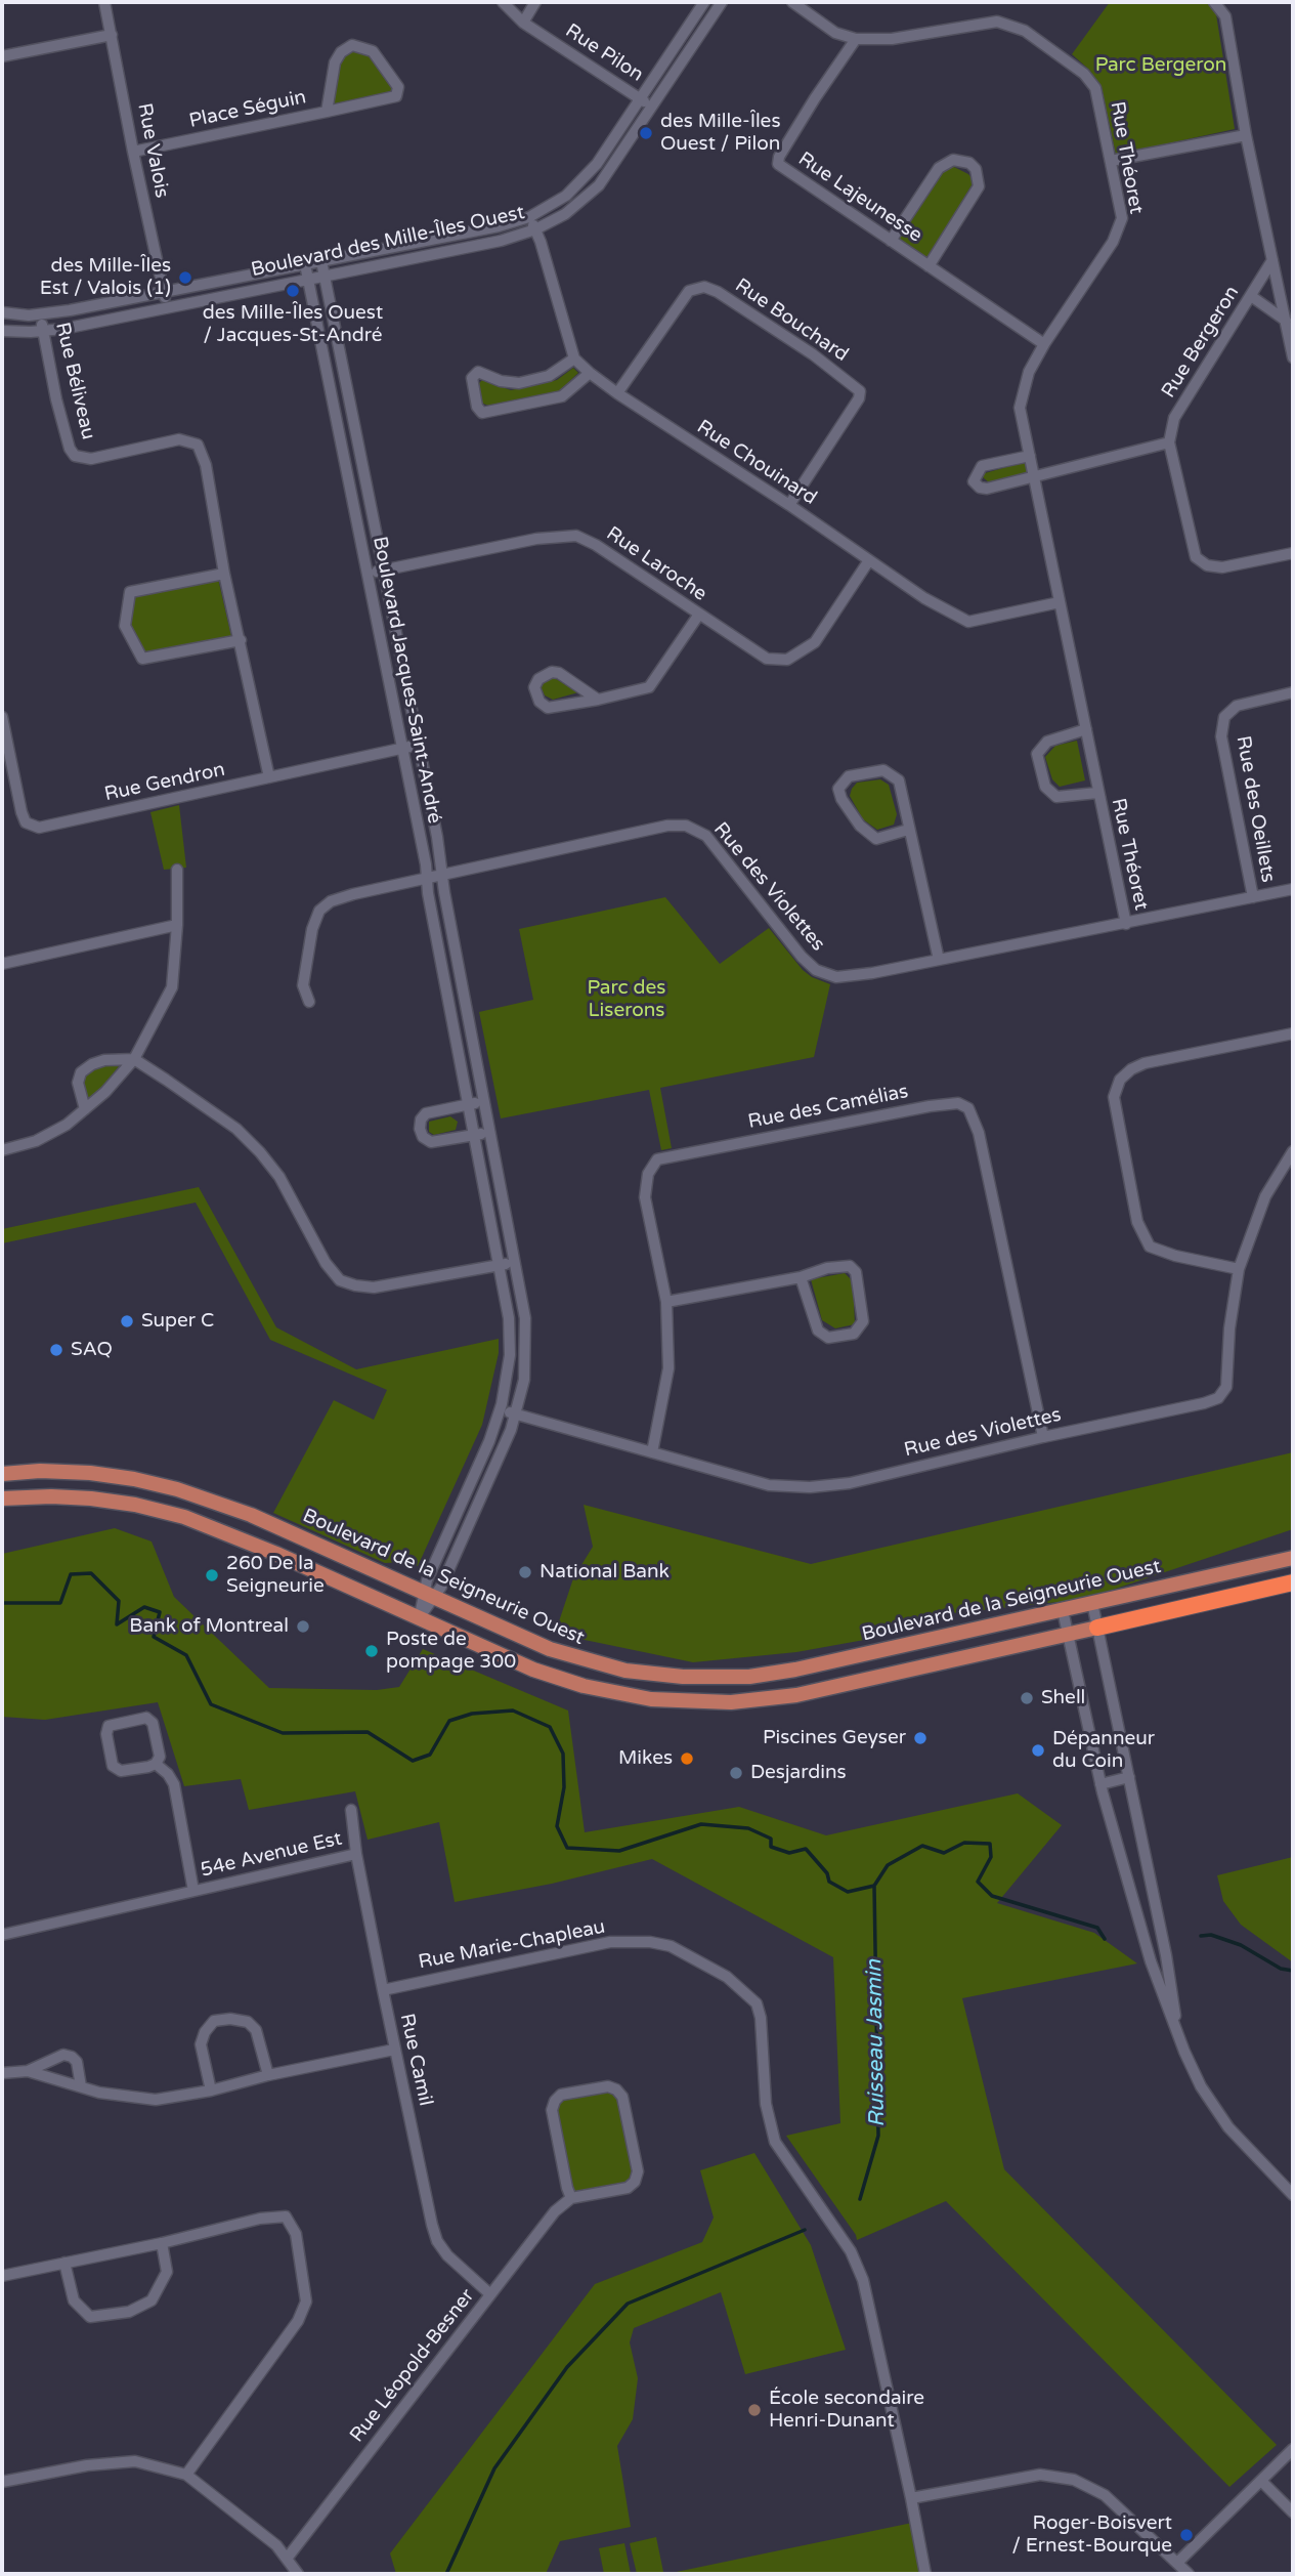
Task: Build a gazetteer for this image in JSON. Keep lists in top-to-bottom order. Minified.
{"streets":{"main road":["Boulevard de la Seigneurie Ouest"],"street":["Rue Pilon","Place Séguin","Rue Valois","Rue Théoret","Rue Lajeunesse","Boulevard des Mille-Îles Ouest","Rue Bouchard","Rue Bergeron","Rue Béliveau","Rue Chouinard","Rue Laroche","Boulevard Jacques-Saint-André","Rue Gendron","Rue des Oeillets","Rue des Violettes","Rue des Camélias","54e Avenue Est","Rue Marie-Chapleau","Rue Camil","Rue Léopold-Besner"]},"crossings":[["Rue Pilon","Boulevard des Mille-Îles Ouest"],["Place Séguin","Rue Valois"],["Rue Valois","Boulevard des Mille-Îles Ouest"],["Rue Théoret","Rue Lajeunesse"],["Rue Théoret","Rue Chouinard"],["Rue Théoret","Rue des Violettes"],["Boulevard des Mille-Îles Ouest","Rue Béliveau"],["Boulevard des Mille-Îles Ouest","Boulevard Jacques-Saint-André"],["Rue Bouchard","Rue Chouinard"],["Rue Béliveau","Rue Gendron"],["Rue Chouinard","Rue Laroche"],["Rue Laroche","Boulevard Jacques-Saint-André"],["Boulevard Jacques-Saint-André","Rue Gendron"],["Boulevard Jacques-Saint-André","Rue des Violettes"],["Boulevard Jacques-Saint-André","Boulevard de la Seigneurie Ouest"],["Rue des Oeillets","Rue des Violettes"],["Rue des Violettes","Rue des Camélias"],["54e Avenue Est","Rue Camil"],["Rue Marie-Chapleau","Rue Camil"],["Rue Camil","Rue Léopold-Besner"]],"water":["Ruisseau Jasmin"],"parks":["Parc Bergeron","Parc des Liserons"],"places":["des Mille-Îles Ouest / Pilon","des Mille-Îles Est / Valois (1)","des Mille-Îles Ouest / Jacques-St-André","Super C","SAQ","National Bank","260 De la Seigneurie","Bank of Montreal","Poste de pompage 300","Shell","Piscines Geyser","Dépanneur du Coin","Mikes","Desjardins","École secondaire Henri-Dunant","Roger-Boisvert / Ernest-Bourque"]}
